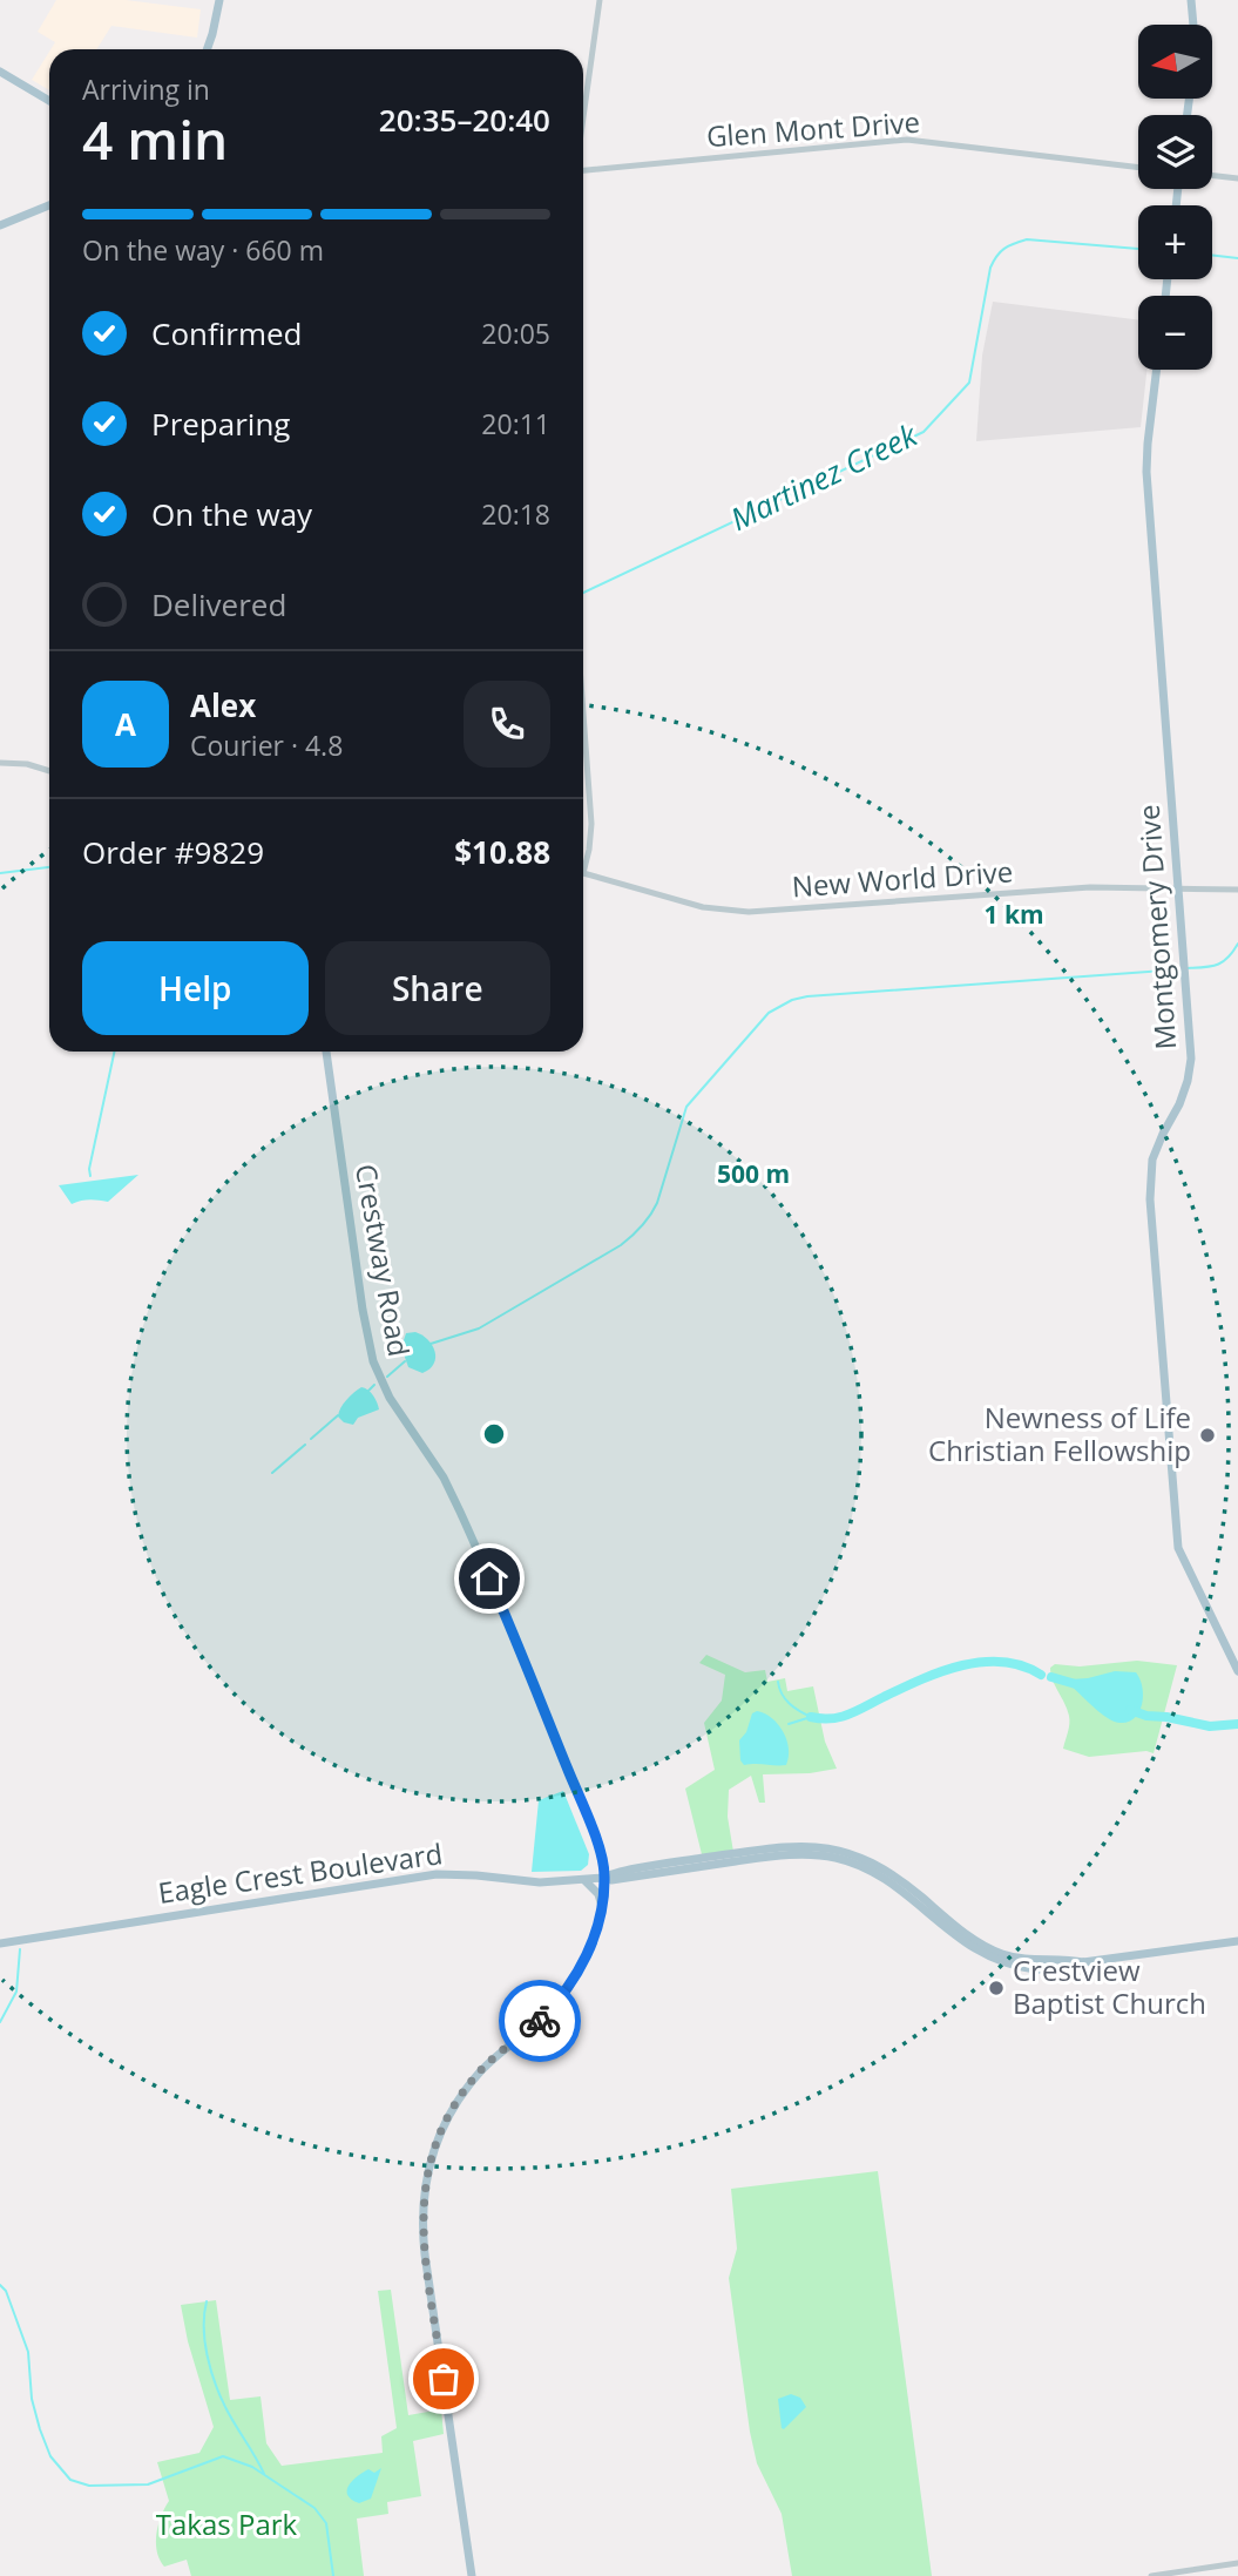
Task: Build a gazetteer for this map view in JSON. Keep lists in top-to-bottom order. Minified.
{"streets":{"main road":["Montgomery Drive","Crestway Road","Eagle Crest Boulevard"],"street":["Glen Mont Drive","New World Drive"]},"crossings":[["New World Drive","Montgomery Drive"],["Crestway Road","Eagle Crest Boulevard"]],"water":["Martinez Creek"],"parks":["Takas Park"],"places":["Newness of Life Christian Fellowship","Crestview Baptist Church"],"north":"left","page":{"map_buttons":["+","−"],"heading":["4 min","Arriving in","20:35–20:40"],"panel":["Alex","Courier · 4.8","Order #9829","$10.88"],"bar":"On the way · 660 m","list":[["Confirmed","20:05"],["Preparing","20:11"],["On the way","20:18"],"Delivered"],"round":"A","buttons":["Help","Share"]},"rings":["1 km","500 m"]}
